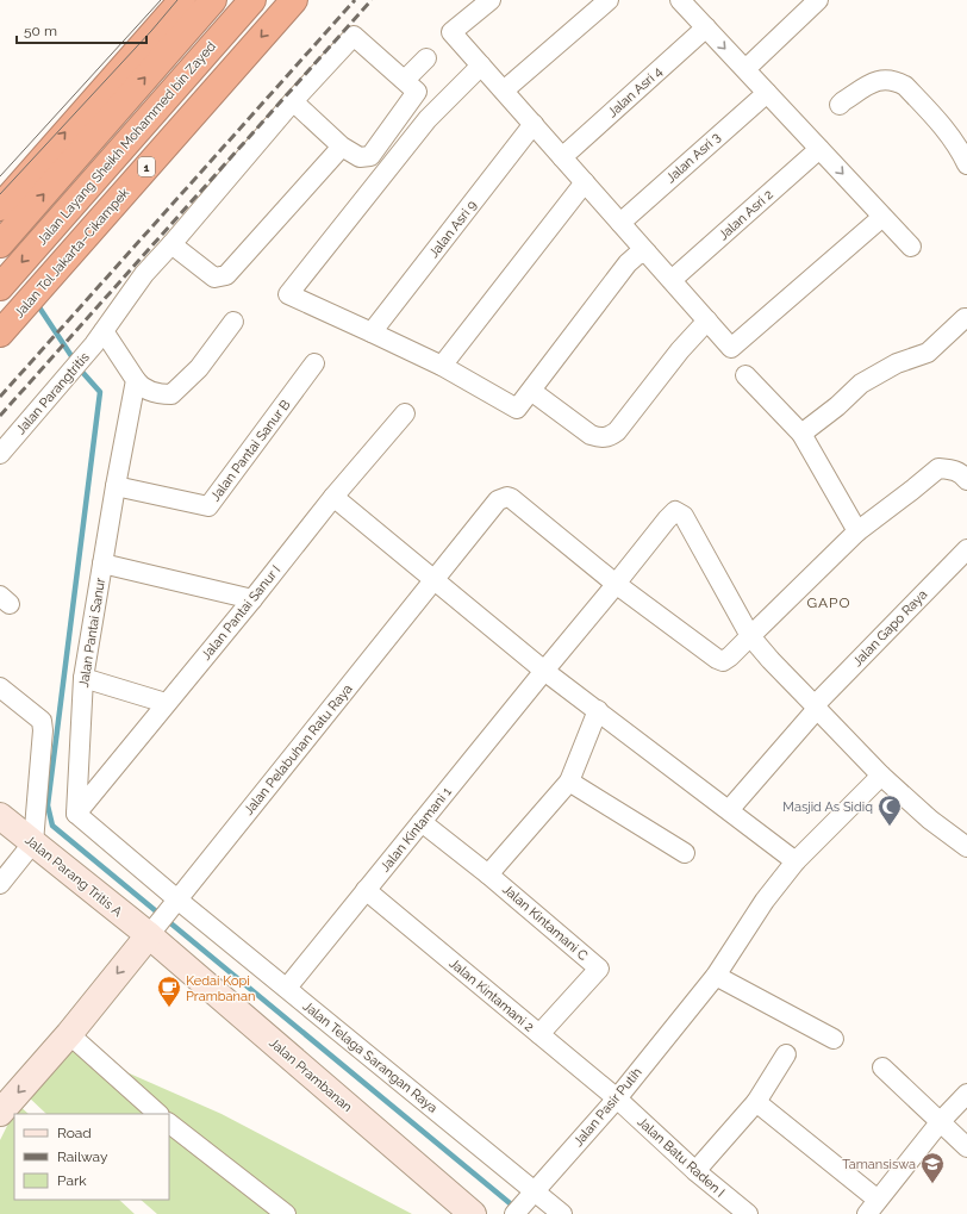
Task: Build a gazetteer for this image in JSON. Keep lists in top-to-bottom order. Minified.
{"streets":{"highway":["Jalan Layang Sheikh Mohammed bin Zayed","1","Jalan Tol Jakarta–Cikampek"],"street":["Jalan Asri 4","Jalan Asri 3","Jalan Asri 2","Jalan Asri 9","Jalan Parangtritis","Jalan Pantai Sanur B","Jalan Pantai Sanur I","Jalan Gapo Raya","Jalan Pantai Sanur","Jalan Pelabuhan Ratu Raya","Jalan Kintamani 1","Jalan Parang Tritis A","Jalan Kintamani C","Jalan Kintamani 2","Jalan Telaga Sarangan Raya","Jalan Prambanan","Jalan Pasir Putih","Jalan Batu Raden I"]},"crossings":[["Jalan Pantai Sanur B","Jalan Pantai Sanur"],["Jalan Pantai Sanur I","Jalan Pantai Sanur"],["Jalan Pelabuhan Ratu Raya","Jalan Kintamani 1"],["Jalan Pelabuhan Ratu Raya","Jalan Parang Tritis A"],["Jalan Pelabuhan Ratu Raya","Jalan Telaga Sarangan Raya"],["Jalan Pelabuhan Ratu Raya","Jalan Prambanan"],["Jalan Kintamani 1","Jalan Kintamani C"],["Jalan Kintamani 1","Jalan Kintamani 2"],["Jalan Kintamani 1","Jalan Telaga Sarangan Raya"],["Jalan Parang Tritis A","Jalan Prambanan"],["Jalan Kintamani C","Jalan Kintamani 2"],["Jalan Kintamani 2","Jalan Pasir Putih"],["Jalan Kintamani 2","Jalan Batu Raden I"],["Jalan Telaga Sarangan Raya","Jalan Pasir Putih"],["Jalan Pasir Putih","Jalan Batu Raden I"]],"districts":["GAPO"],"places":{"mosque":["Masjid As Sidiq"],"cafe":["Kedai Kopi Prambanan"],"school or university":["Tamansiswa"]},"legend":["Road","Railway","Park"],"scale_bar":"50 m"}
